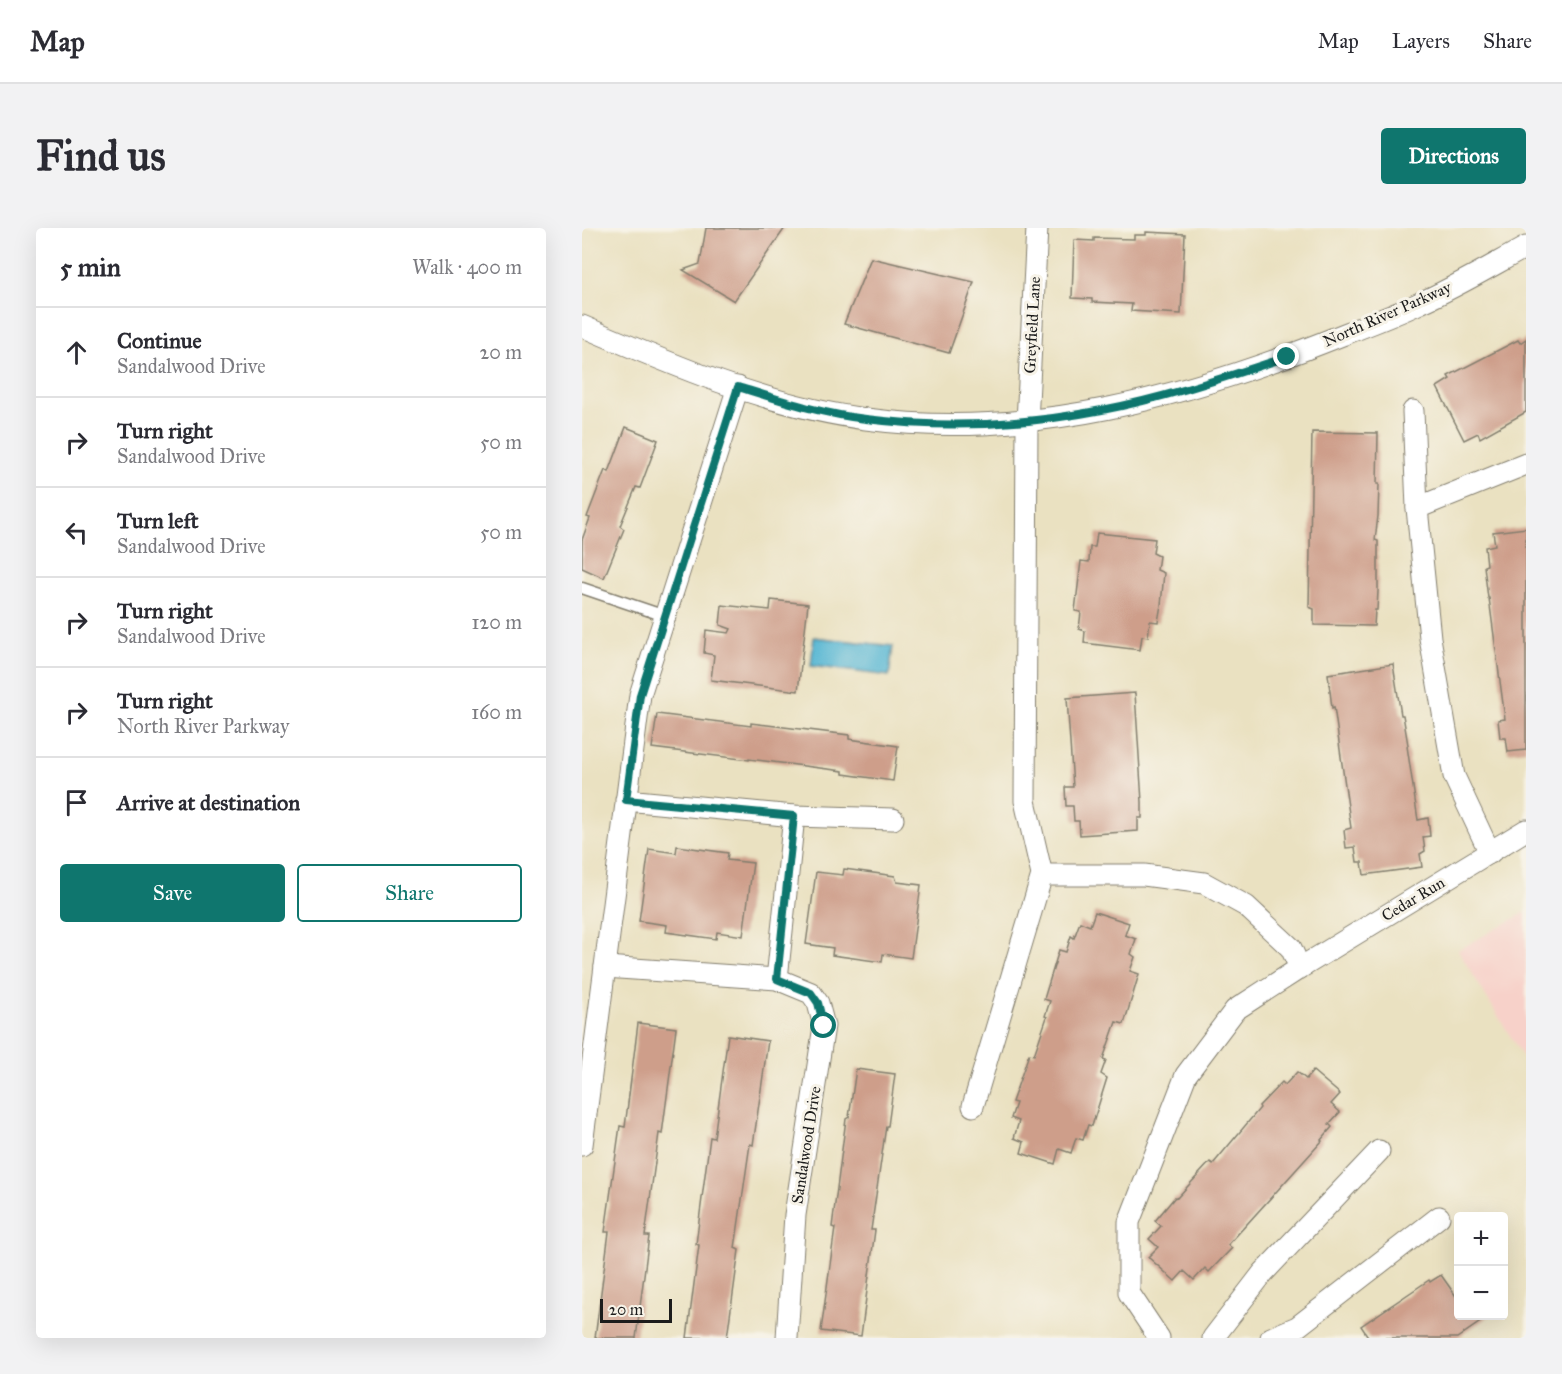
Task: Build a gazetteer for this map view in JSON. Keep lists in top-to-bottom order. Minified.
{"streets":{"street":["North River Parkway","Greyfield Lane","Cedar Run","Sandalwood Drive"]},"crossings":[["North River Parkway","Greyfield Lane"]],"scale_bar":"20 m","page":{"header":"Map","nav":["Map","Layers","Share"],"buttons":["Directions",["Save","Share"]],"title":"Find us","heading":["5 min","Walk · 400 m"],"list":[["Continue","Sandalwood Drive","20 m"],["Turn right","Sandalwood Drive","50 m"],["Turn left","Sandalwood Drive","50 m"],["Turn right","Sandalwood Drive","120 m"],["Turn right","North River Parkway","160 m"],"Arrive at destination"],"map_buttons":["+","−"],"scale":"20 m"}}
